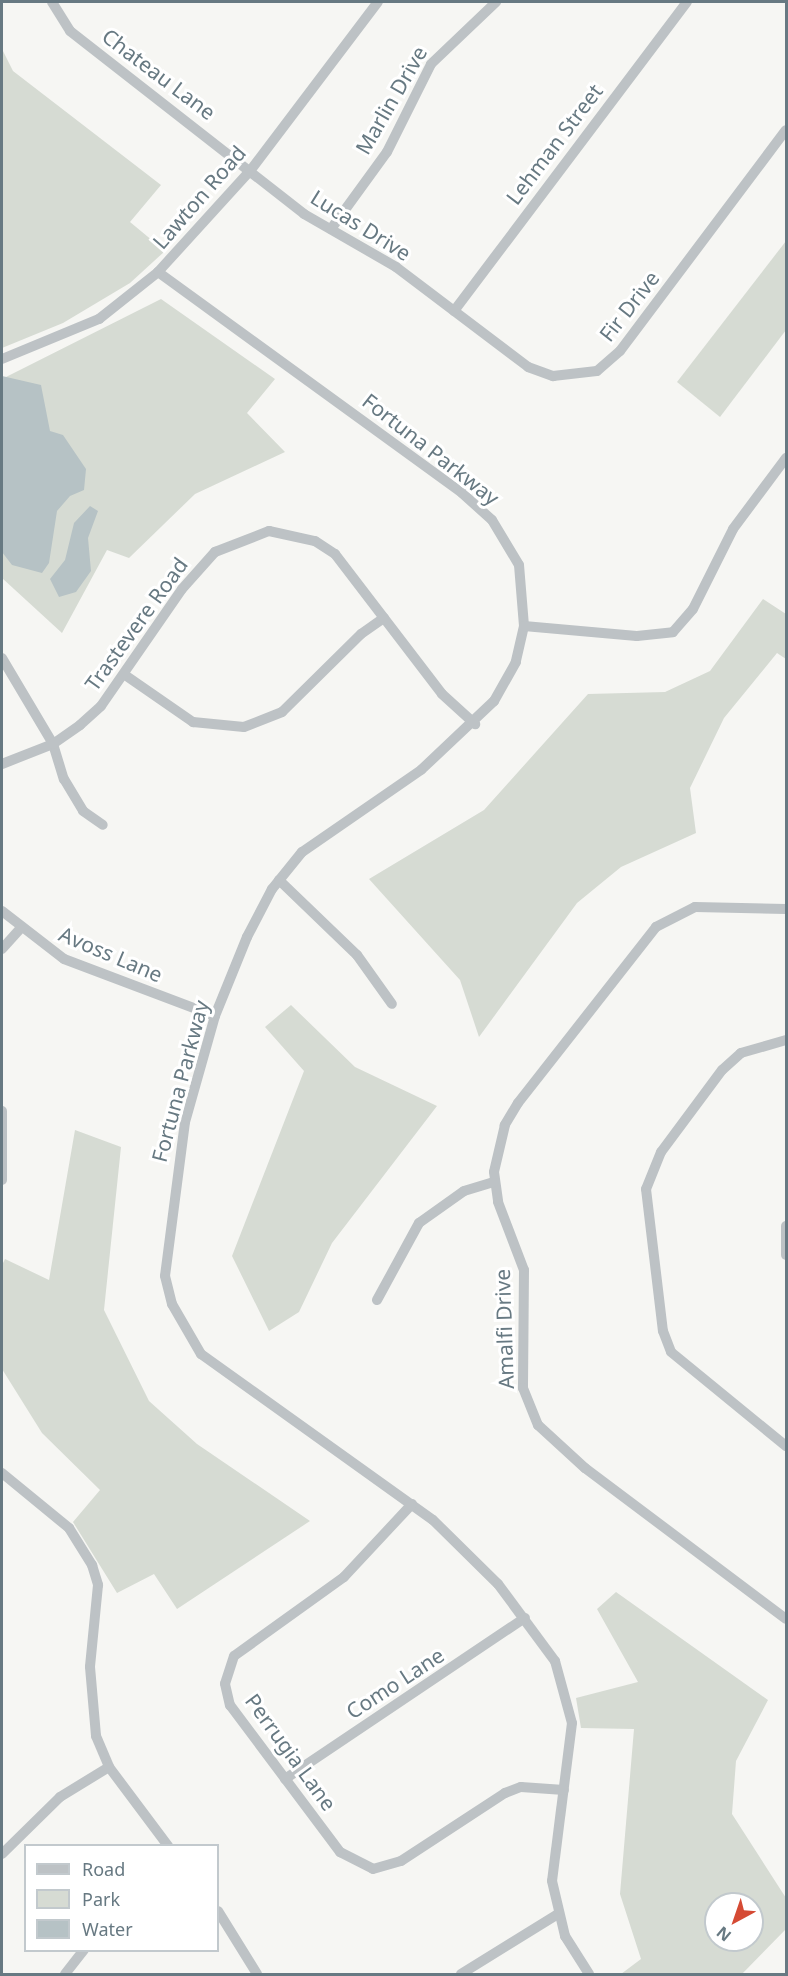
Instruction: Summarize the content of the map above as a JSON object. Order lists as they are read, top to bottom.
{
  "streets": {
    "street": [
      "Chateau Lane",
      "Marlin Drive",
      "Lehman Street",
      "Lawton Road",
      "Lucas Drive",
      "Fir Drive",
      "Fortuna Parkway",
      "Trastevere Road",
      "Avoss Lane",
      "Amalfi Drive",
      "Como Lane",
      "Perrugia Lane"
    ]
  },
  "crossings": [
    ["Chateau Lane", "Lawton Road"],
    ["Chateau Lane", "Lucas Drive"],
    ["Marlin Drive", "Lucas Drive"],
    ["Lehman Street", "Lucas Drive"],
    ["Lehman Street", "Fir Drive"],
    ["Lawton Road", "Lucas Drive"],
    ["Lawton Road", "Fortuna Parkway"],
    ["Lucas Drive", "Fir Drive"],
    ["Fortuna Parkway", "Trastevere Road"],
    ["Fortuna Parkway", "Avoss Lane"],
    ["Fortuna Parkway", "Como Lane"],
    ["Fortuna Parkway", "Perrugia Lane"],
    ["Como Lane", "Perrugia Lane"]
  ],
  "legend": ["Road", "Park", "Water"],
  "north": "bottom left"
}
